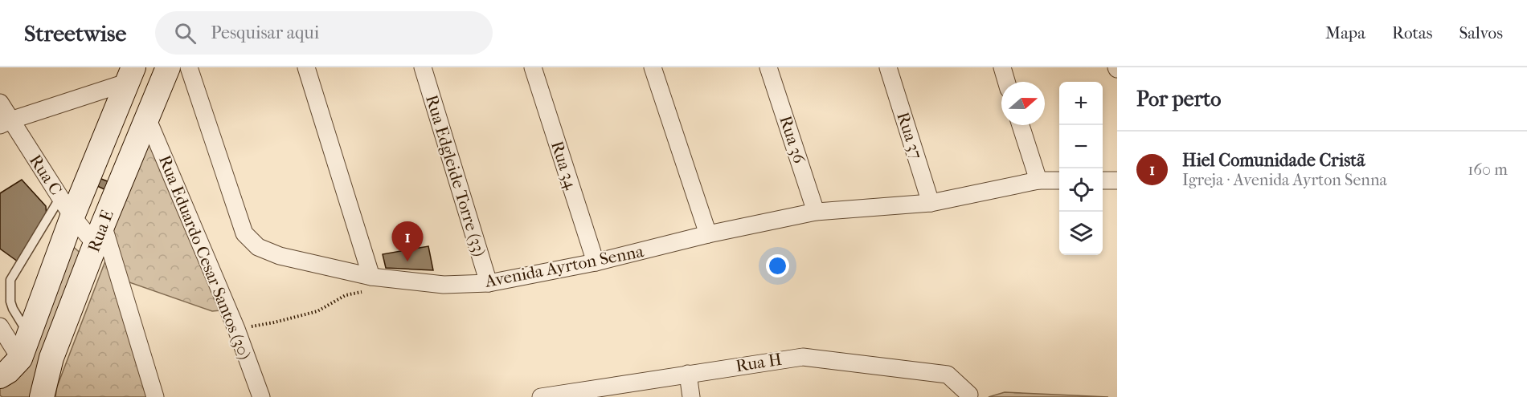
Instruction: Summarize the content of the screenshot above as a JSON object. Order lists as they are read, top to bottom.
{
  "streets": {
    "street": [
      "Rua 37",
      "Rua 36",
      "Rua 34",
      "Rua C",
      "Rua Edgleide Torre (33)",
      "Rua E",
      "Rua Eduardo Cesar Santos (30)",
      "Avenida Ayrton Senna",
      "Rua H"
    ]
  },
  "crossings": [
    ["Rua 37", "Avenida Ayrton Senna"],
    ["Rua 36", "Avenida Ayrton Senna"],
    ["Rua 34", "Avenida Ayrton Senna"],
    ["Rua C", "Rua E"],
    ["Rua Edgleide Torre (33)", "Avenida Ayrton Senna"],
    ["Rua E", "Rua Eduardo Cesar Santos (30)"]
  ],
  "north": "right",
  "page": {
    "header": "Streetwise",
    "search": "Pesquisar aqui",
    "nav": ["Mapa", "Rotas", "Salvos"],
    "heading": "Por perto",
    "map_buttons": ["+", "−"],
    "list": [
      {
        "mark": "1",
        "name": "Hiel Comunidade Cristã",
        "note": "Igreja · Avenida Ayrton Senna",
        "value": "160 m"
      }
    ],
    "pins": "1"
  }
}
